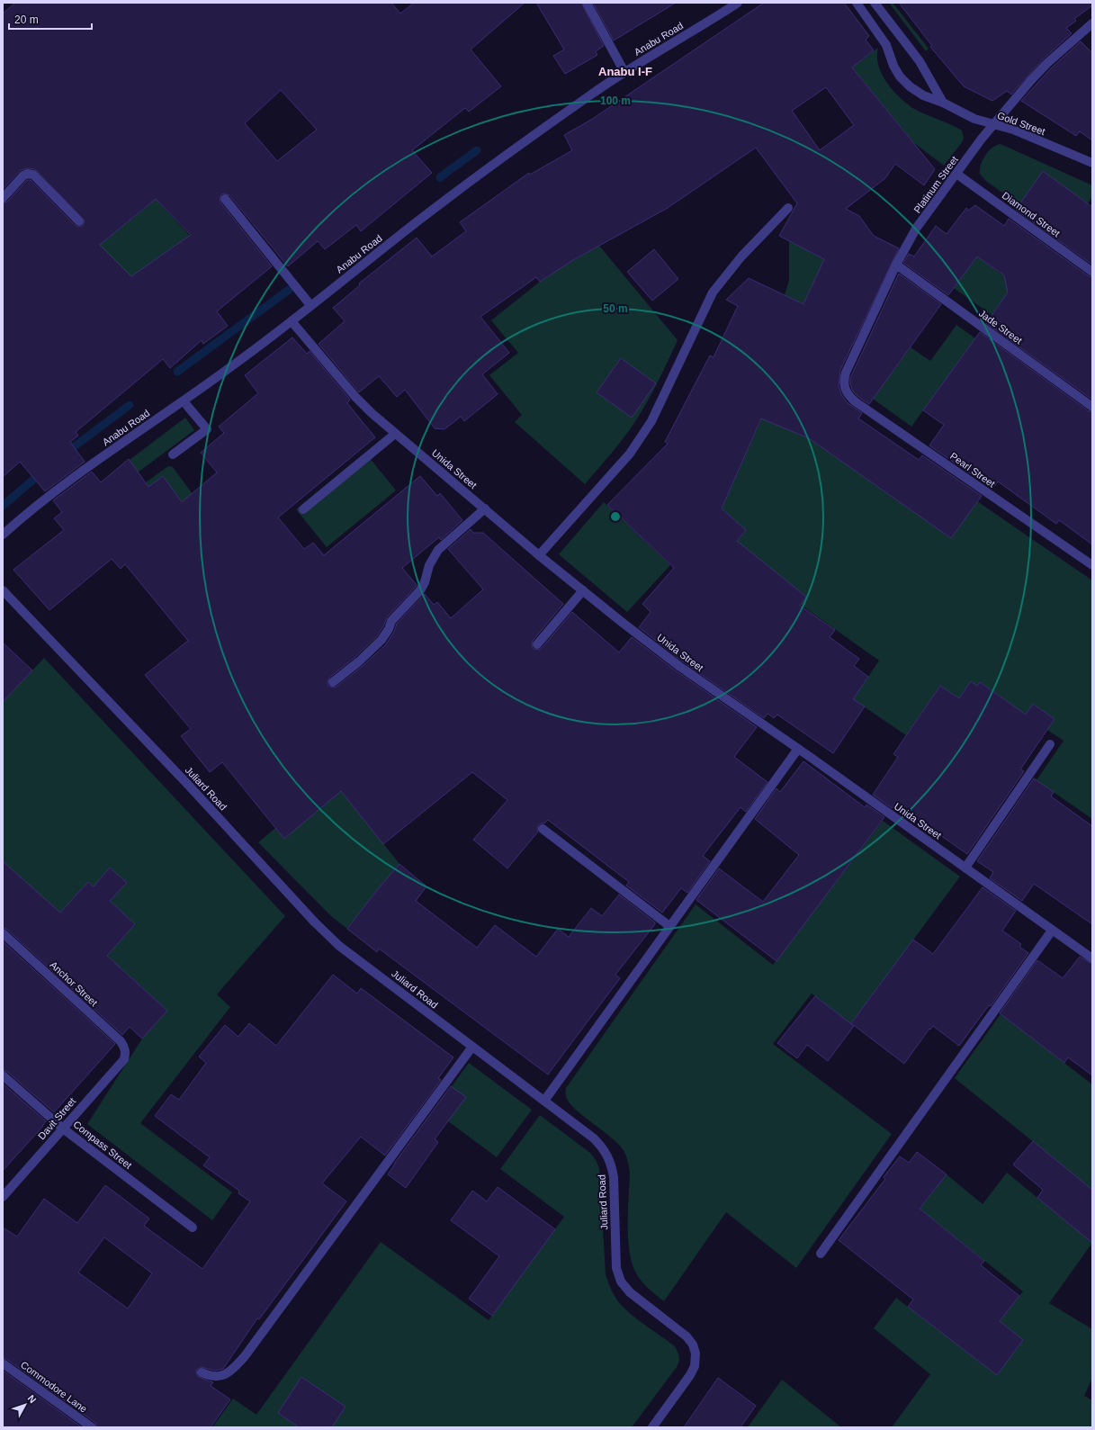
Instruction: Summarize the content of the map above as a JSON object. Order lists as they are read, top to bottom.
{
  "streets": {
    "street": [
      "Anabu Road",
      "Gold Street",
      "Platinum Street",
      "Diamond Street",
      "Jade Street",
      "Unida Street",
      "Pearl Street",
      "Juliard Road",
      "Anchor Street",
      "Davit Street",
      "Compass Street",
      "Commodore Lane"
    ]
  },
  "crossings": [
    ["Anabu Road", "Unida Street"],
    ["Gold Street", "Platinum Street"],
    ["Platinum Street", "Diamond Street"],
    ["Platinum Street", "Jade Street"],
    ["Platinum Street", "Pearl Street"],
    ["Anchor Street", "Davit Street"],
    ["Davit Street", "Compass Street"]
  ],
  "districts": ["Anabu I-F"],
  "scale_bar": "20 m",
  "north": "top right",
  "rings": ["100 m", "50 m"]
}
